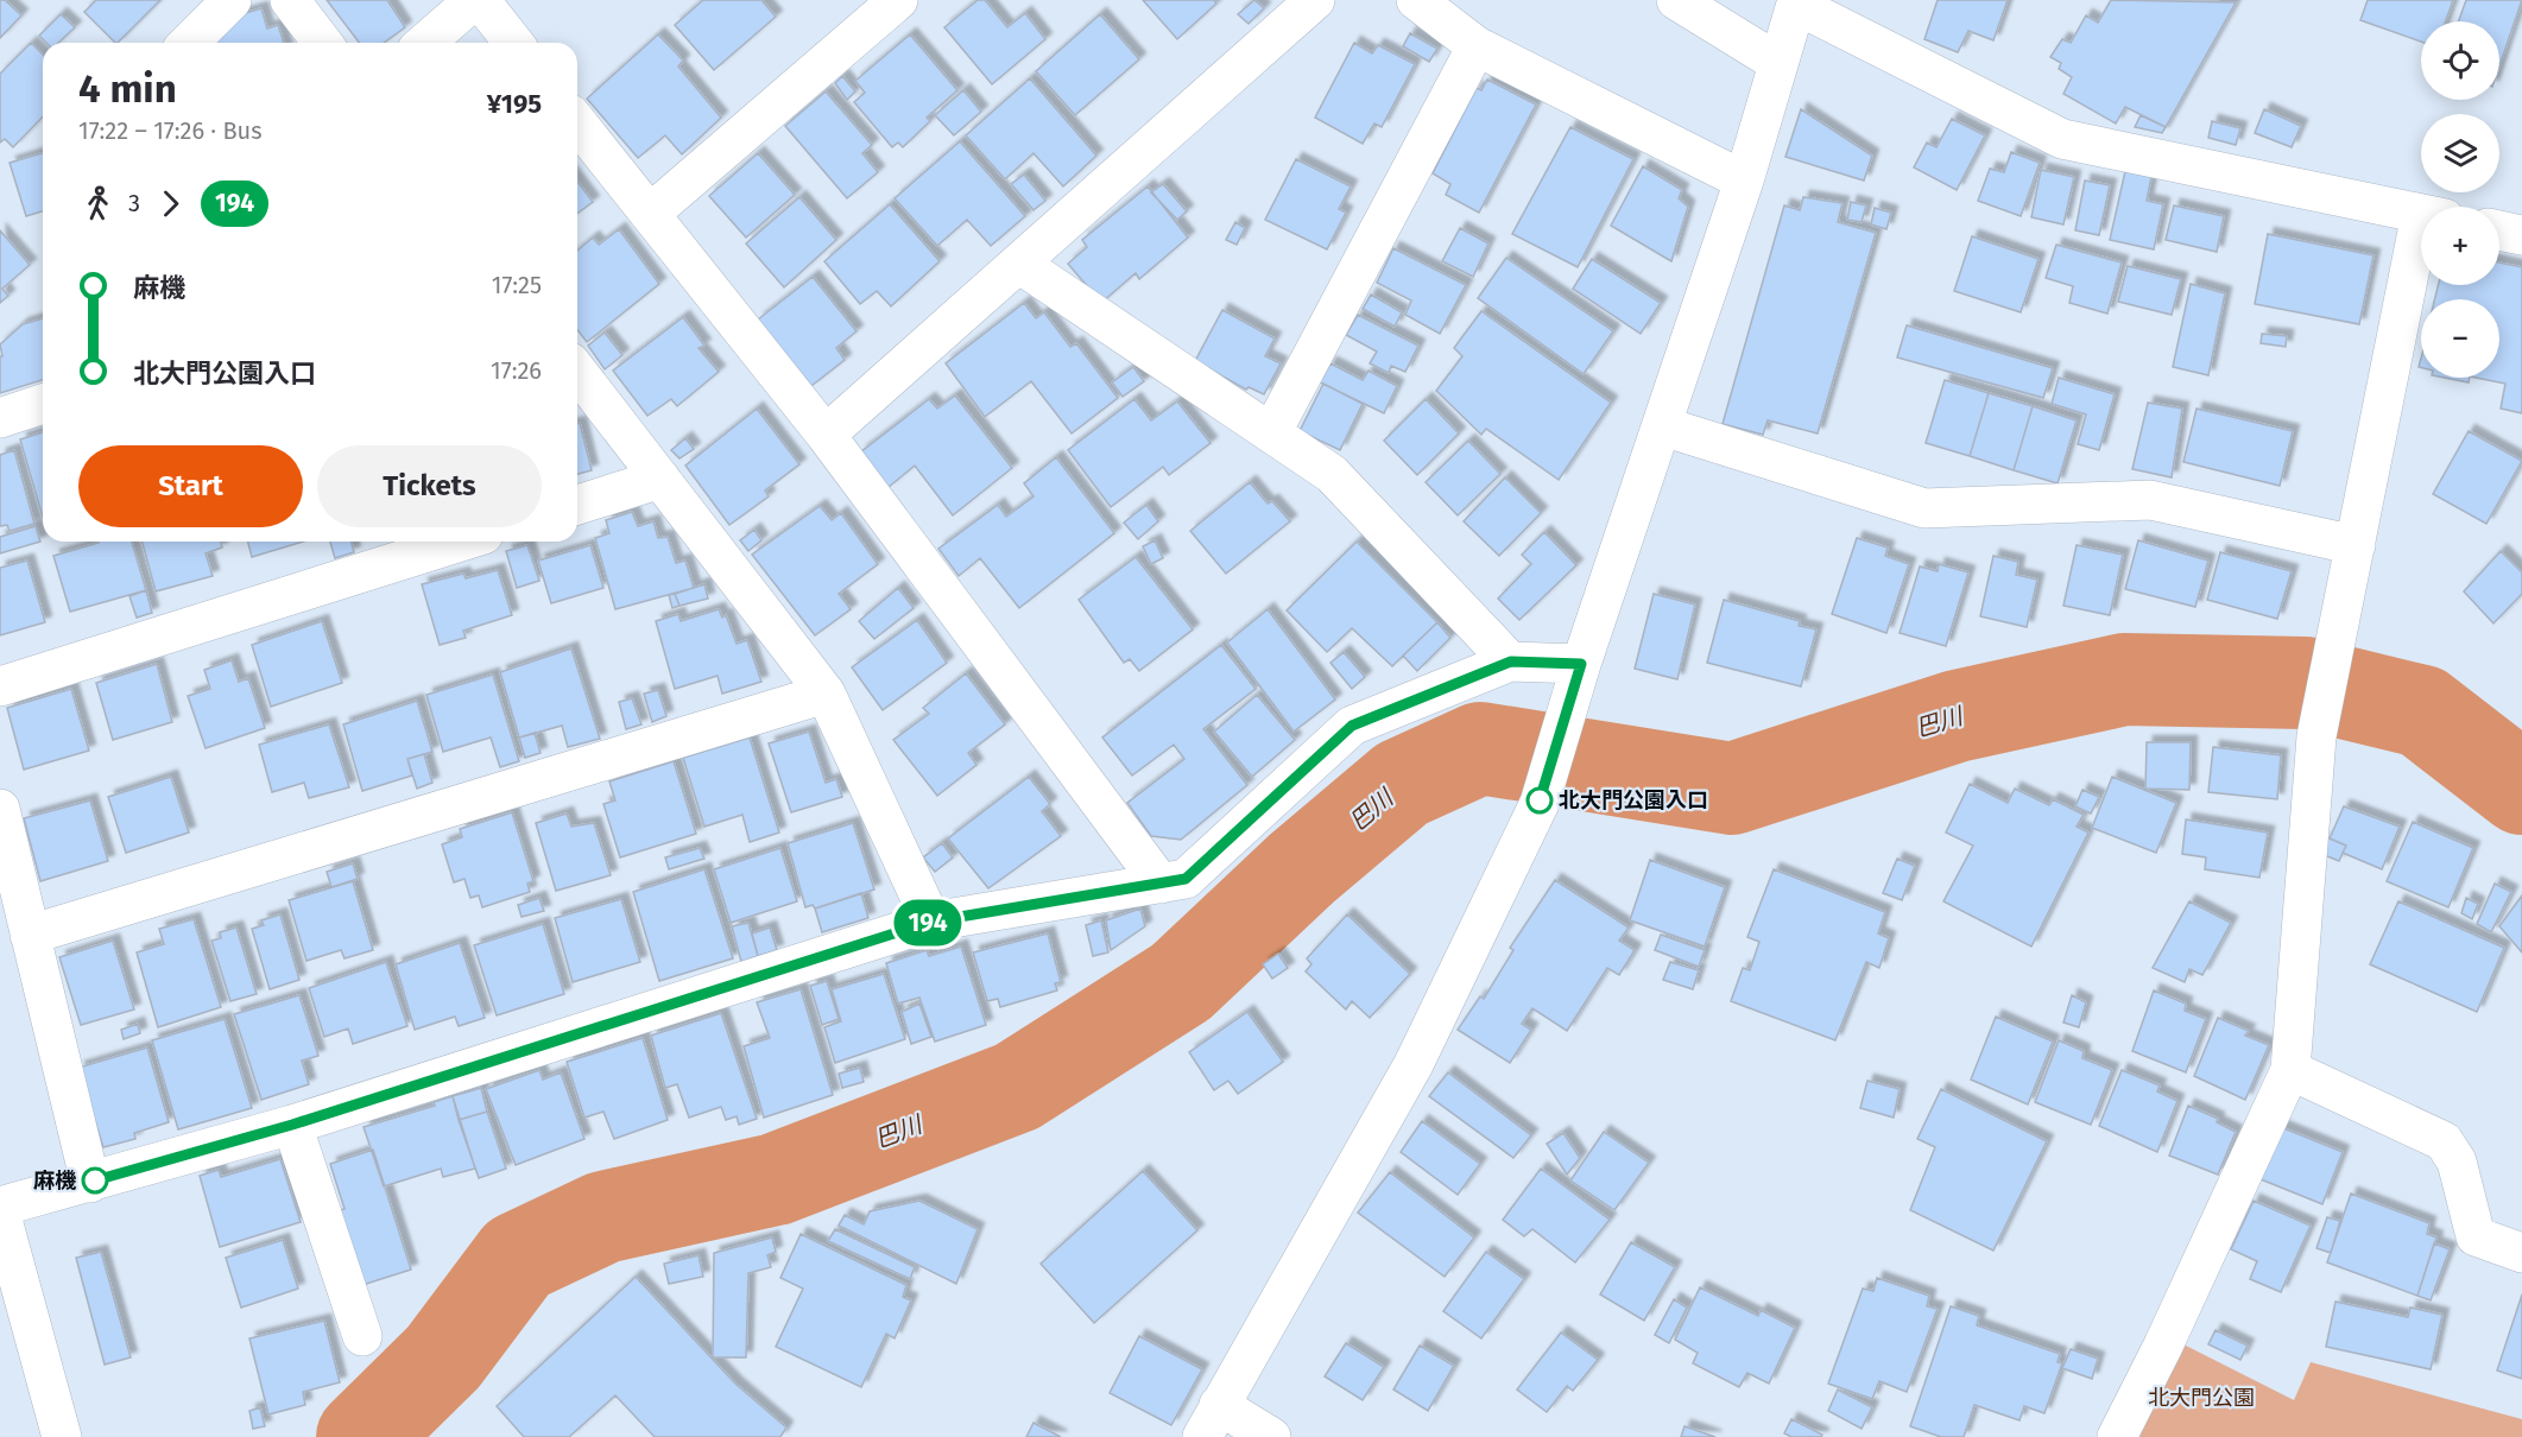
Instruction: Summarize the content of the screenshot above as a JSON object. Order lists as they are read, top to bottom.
{
  "water": ["巴川"],
  "parks": ["北大門公園"],
  "places": ["北大門公園入口", "麻機"],
  "lines": ["bus line 194"],
  "page": {
    "on_map": "194",
    "map_buttons": ["+", "−"],
    "heading": ["4 min", "17:22 – 17:26 · Bus", "¥195"],
    "legs": ["3", "194"],
    "list": [
      {
        "name": "麻機",
        "value": "17:25"
      },
      {
        "name": "北大門公園入口",
        "value": "17:26"
      }
    ],
    "buttons": ["Start", "Tickets"]
  }
}
